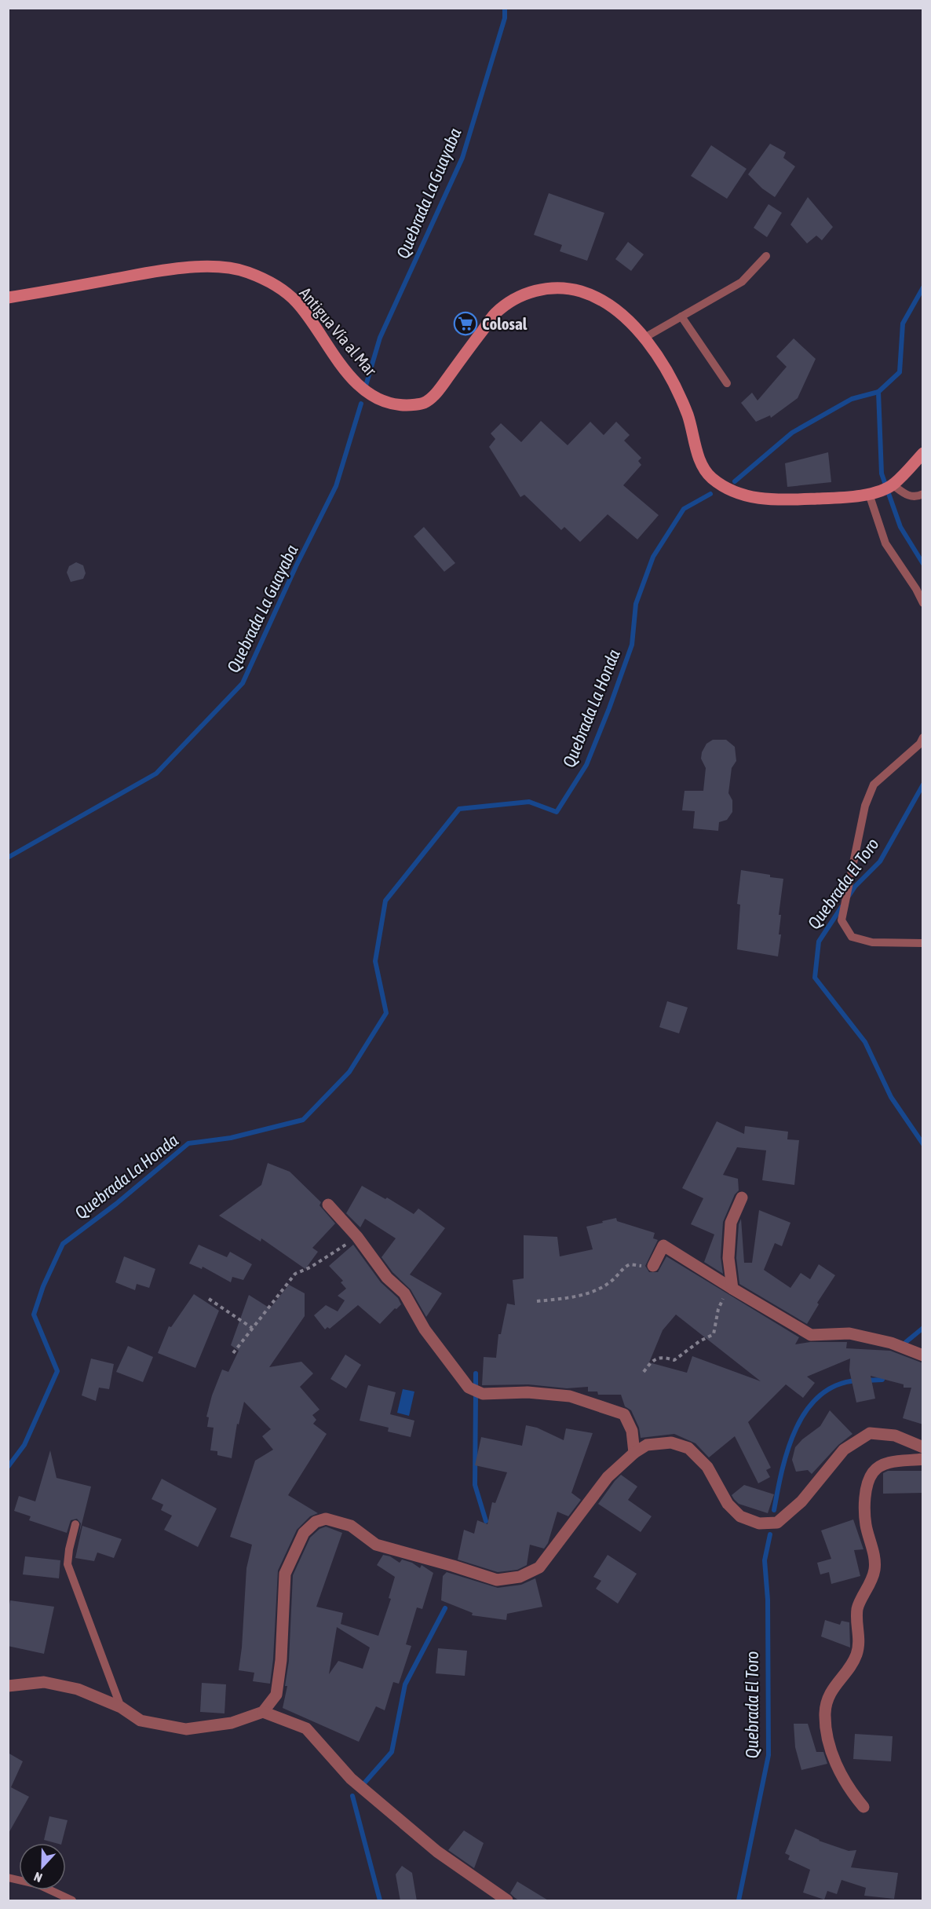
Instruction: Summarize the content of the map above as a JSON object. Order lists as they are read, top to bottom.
{
  "streets": {
    "main road": ["Antigua Vía al Mar"]
  },
  "water": ["Quebrada La Guayaba", "Quebrada La Honda", "Quebrada El Toro"],
  "places": {
    "supermarket": ["Colosal"]
  },
  "north": "bottom"
}
